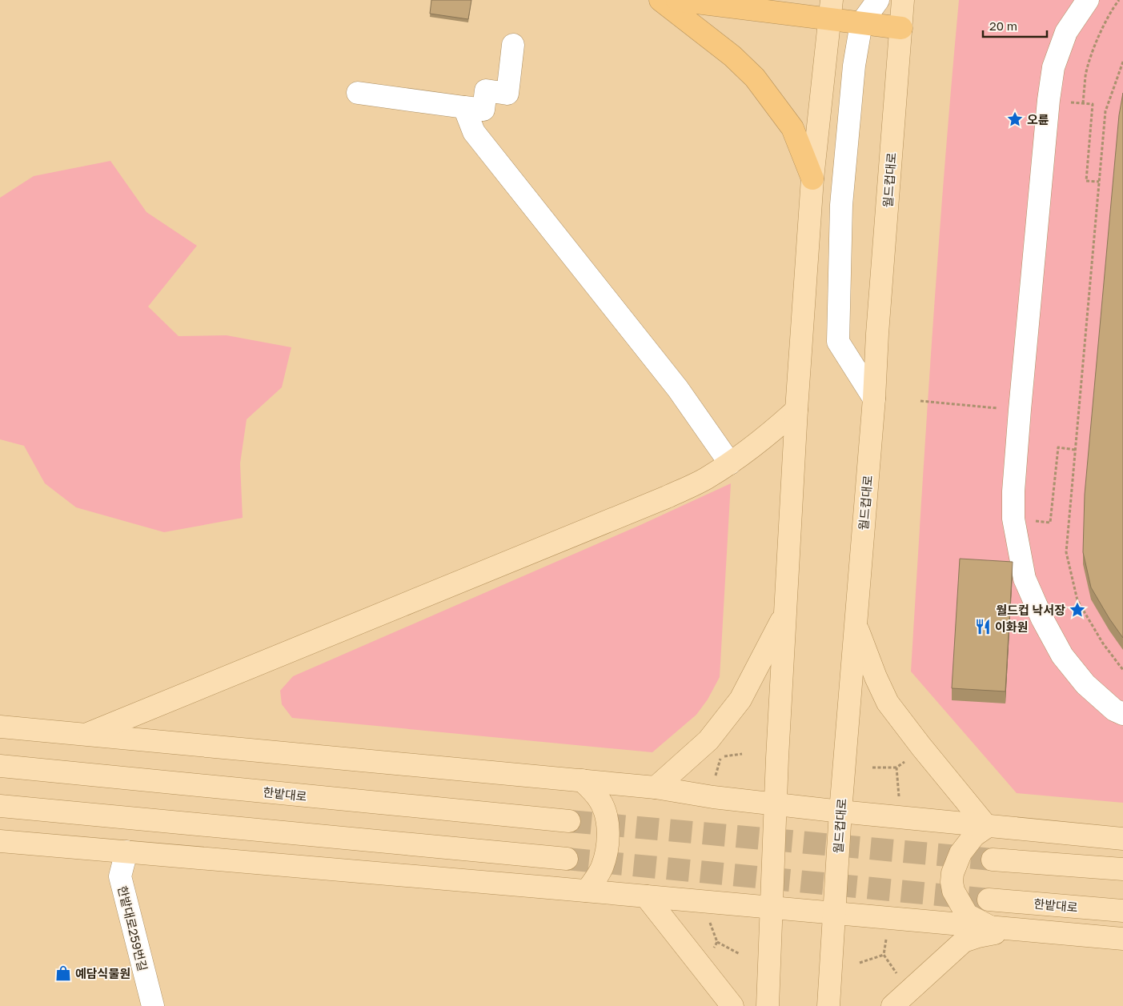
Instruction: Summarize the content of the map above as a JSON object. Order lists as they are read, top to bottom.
{
  "streets": {
    "main road": ["월드컵대로", "한밭대로"],
    "street": ["한밭대로259번길"]
  },
  "places": {
    "place": ["오륜", "월드컵 낙서장"],
    "restaurant": ["이화원"],
    "shop": ["예담식물원"]
  },
  "scale_bar": "20 m"
}
